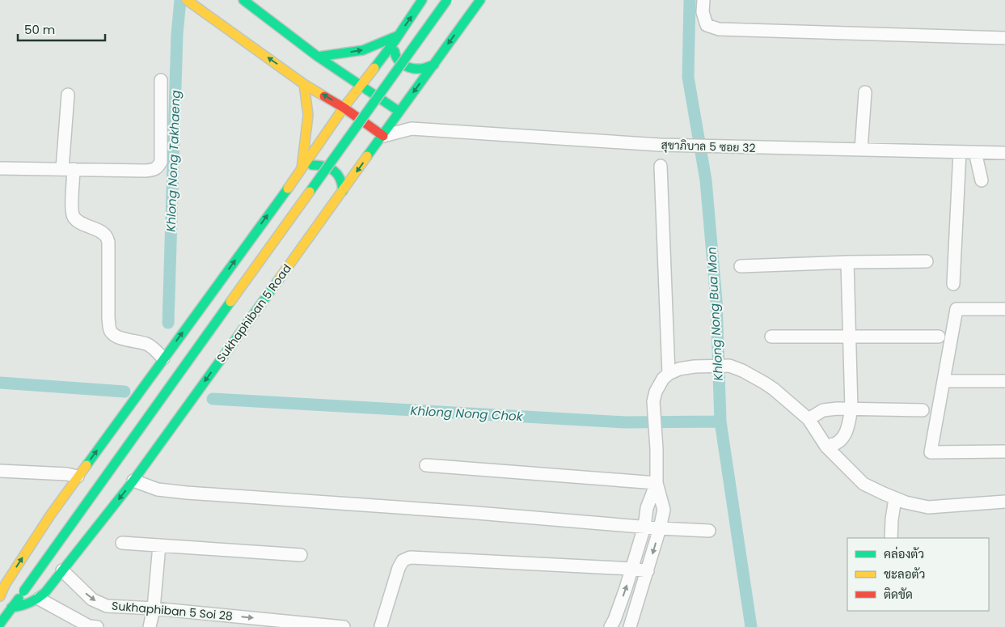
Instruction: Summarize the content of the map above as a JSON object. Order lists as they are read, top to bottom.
{
  "streets": {
    "main road": ["Sukhaphiban 5 Road"],
    "street": ["สุขาภิบาล 5 ซอย 32", "Sukhaphiban 5 Soi 28"]
  },
  "crossings": [
    ["สุขาภิบาล 5 ซอย 32", "Sukhaphiban 5 Road"],
    ["Sukhaphiban 5 Road", "Sukhaphiban 5 Soi 28"]
  ],
  "water": ["Khlong Nong Takhaeng", "Khlong Nong Bua Mon", "Khlong Nong Chok"],
  "legend": ["คล่องตัว", "ชะลอตัว", "ติดขัด"],
  "scale_bar": "50 m"
}
